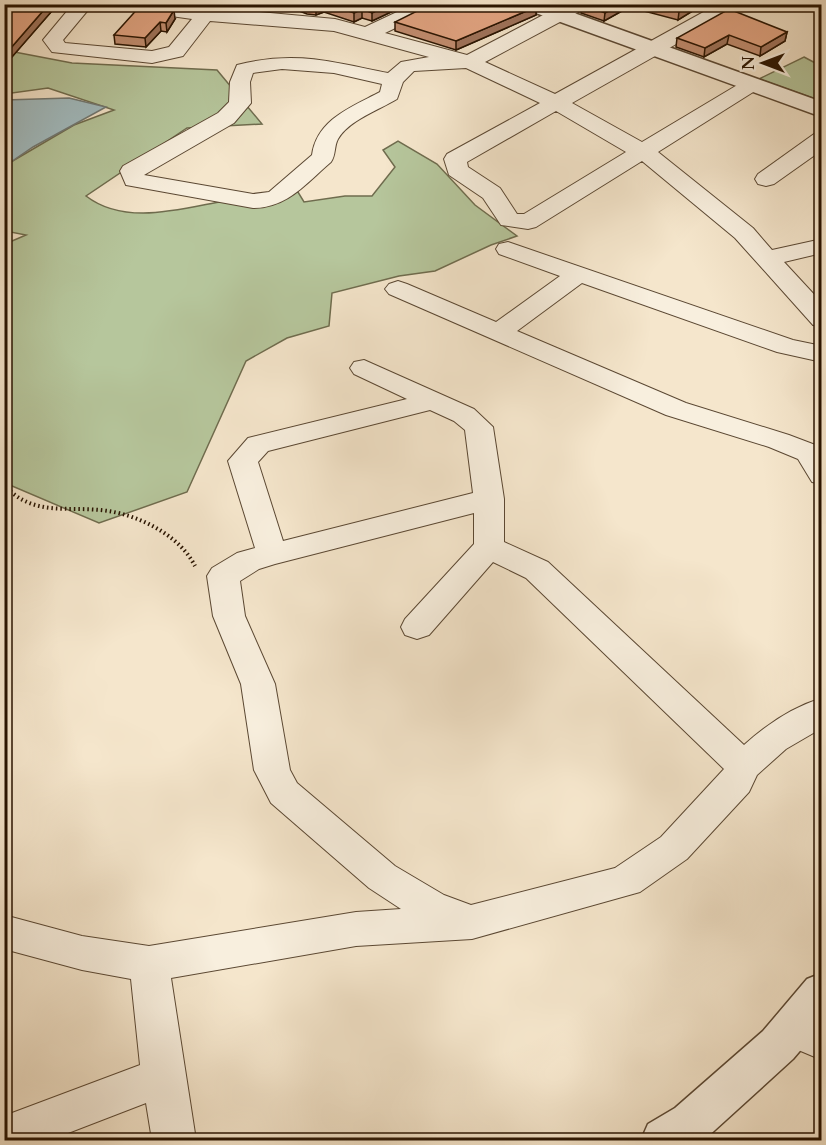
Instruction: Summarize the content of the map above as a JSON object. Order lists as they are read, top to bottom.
{
  "north": "left"
}
